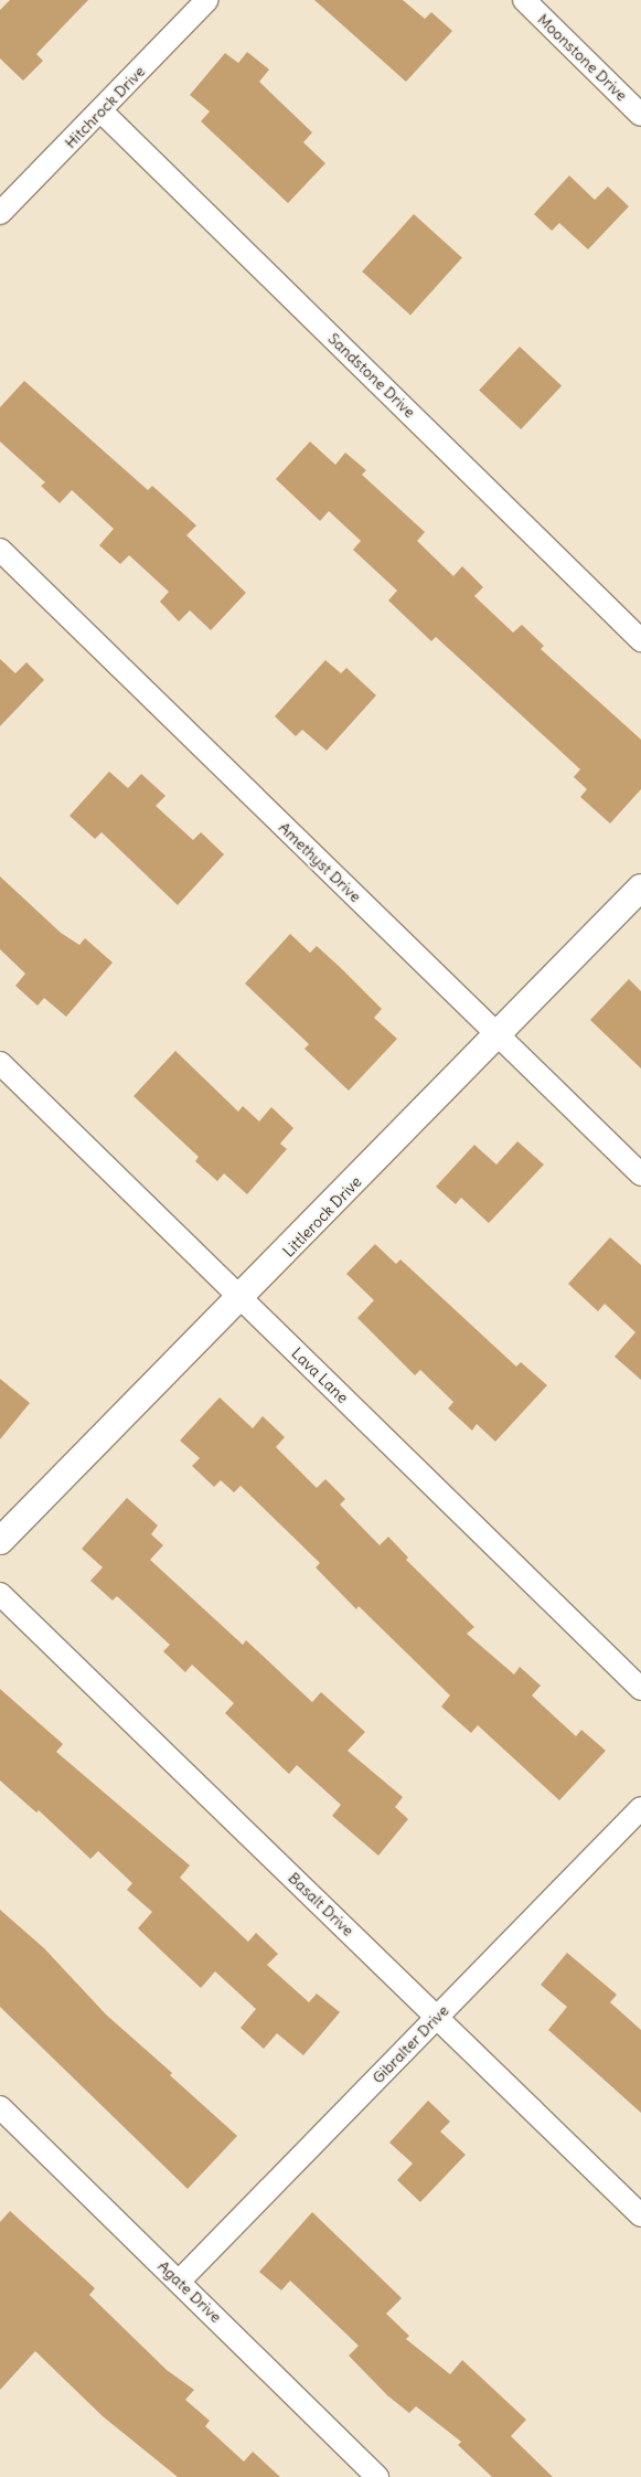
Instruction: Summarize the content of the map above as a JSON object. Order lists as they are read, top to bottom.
{
  "streets": {
    "street": [
      "Moonstone Drive",
      "Hitchrock Drive",
      "Sandstone Drive",
      "Amethyst Drive",
      "Littlerock Drive",
      "Lava Lane",
      "Basalt Drive",
      "Gibralter Drive",
      "Agate Drive"
    ]
  },
  "crossings": [
    ["Hitchrock Drive", "Sandstone Drive"],
    ["Amethyst Drive", "Littlerock Drive"],
    ["Littlerock Drive", "Lava Lane"],
    ["Basalt Drive", "Gibralter Drive"],
    ["Gibralter Drive", "Agate Drive"]
  ]
}
